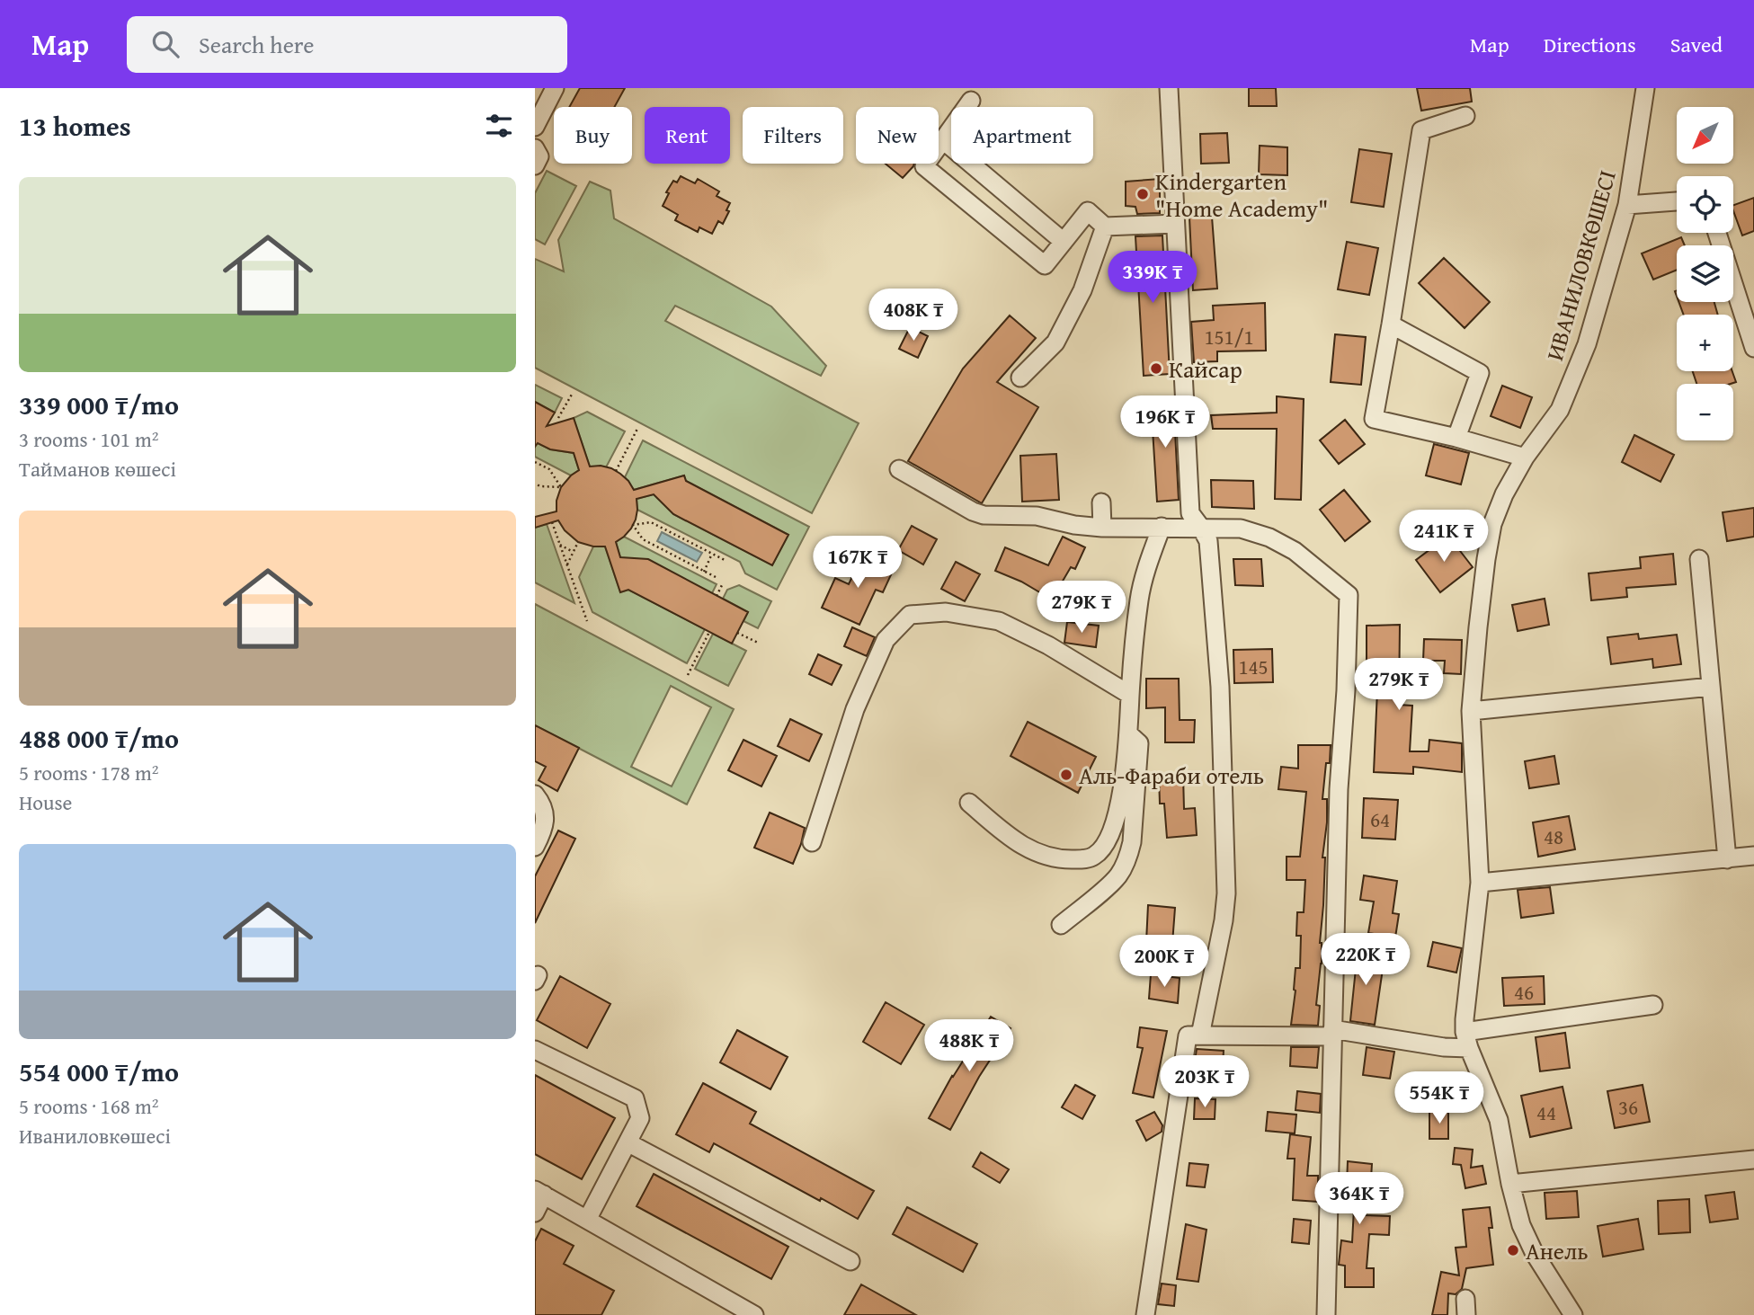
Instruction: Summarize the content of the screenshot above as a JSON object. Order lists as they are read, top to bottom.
{
  "streets": {
    "street": ["ИВАНИЛОВКӨШЕСІ"]
  },
  "places": [
    "Kindergarten \"Home Academy\"",
    "Кайсар",
    "Аль-Фараби отель",
    "Анель"
  ],
  "house_numbers": [
    "151/1",
    "145",
    "64",
    "48",
    "46",
    "36",
    "44"
  ],
  "north": "bottom left",
  "page": {
    "header": "Map",
    "search": "Search here",
    "nav": ["Map", "Directions", "Saved"],
    "heading": "13 homes",
    "map_buttons": ["+", "−"],
    "chip": [
      "Buy",
      "Rent",
      "Filters",
      "New",
      "Apartment"
    ],
    "list": [
      {
        "name": "339 000 ₸/mo",
        "note": "3 rooms · 101 m² · Тайманов көшесі"
      },
      {
        "name": "488 000 ₸/mo",
        "note": "5 rooms · 178 m² · House"
      },
      {
        "name": "554 000 ₸/mo",
        "note": "5 rooms · 168 m² · Иваниловкөшесі"
      }
    ],
    "price": [
      "339K ₸",
      "408K ₸",
      "196K ₸",
      "241K ₸",
      "167K ₸",
      "279K ₸",
      "279K ₸",
      "220K ₸",
      "200K ₸",
      "488K ₸",
      "203K ₸",
      "554K ₸",
      "364K ₸"
    ]
  }
}
